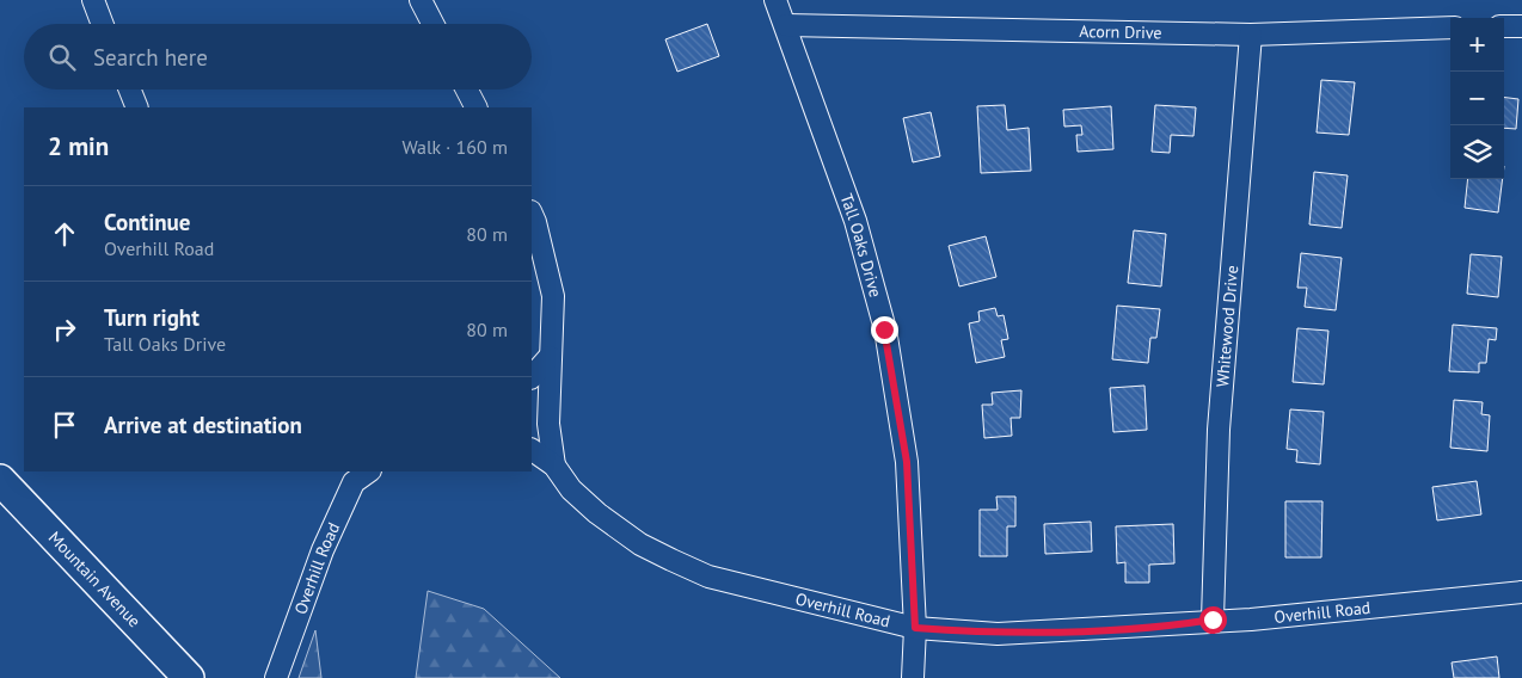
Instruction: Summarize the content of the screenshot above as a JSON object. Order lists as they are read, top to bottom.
{
  "streets": {
    "main road": ["Mountain Avenue"],
    "street": [
      "Acorn Drive",
      "Tall Oaks Drive",
      "Whitewood Drive",
      "Overhill Road"
    ]
  },
  "crossings": [
    ["Acorn Drive", "Tall Oaks Drive"],
    ["Acorn Drive", "Whitewood Drive"],
    ["Tall Oaks Drive", "Overhill Road"],
    ["Whitewood Drive", "Overhill Road"]
  ],
  "page": {
    "map_buttons": ["+", "−"],
    "search": "Search here",
    "heading": ["2 min", "Walk · 160 m"],
    "list": [
      ["Continue", "Overhill Road", "80 m"],
      ["Turn right", "Tall Oaks Drive", "80 m"],
      "Arrive at destination"
    ]
  }
}
